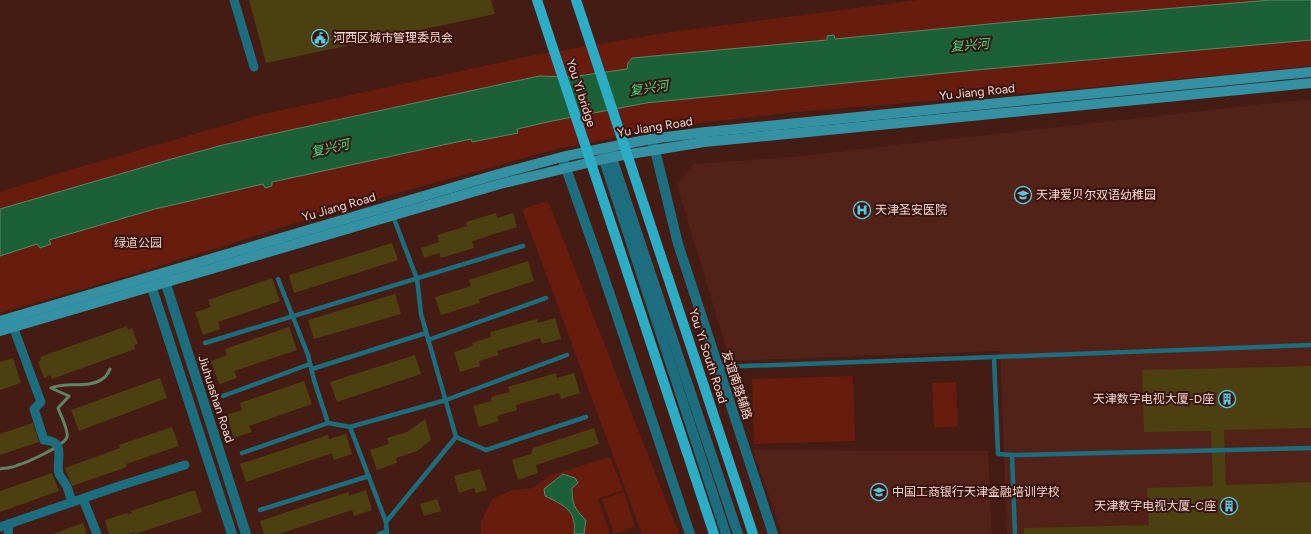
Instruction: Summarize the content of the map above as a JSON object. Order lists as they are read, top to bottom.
{
  "streets": {
    "main road": ["Yu Jiang Road", "You Yi bridge", "You Yi South Road"],
    "street": ["友谊南路辅路", "Jiuhuashan Road"]
  },
  "crossings": [
    ["Yu Jiang Road", "友谊南路辅路"],
    ["Yu Jiang Road", "Jiuhuashan Road"],
    ["You Yi bridge", "You Yi South Road"]
  ],
  "water": ["复兴河"],
  "parks": ["绿道公园"],
  "places": {
    "public building": ["河西区城市管理委员会"],
    "school or university": ["天津爱贝尔双语幼稚园", "中国工商银行天津金融培训学校"],
    "hospital": ["天津圣安医院"],
    "building": ["天津数字电视大厦-D座", "天津数字电视大厦-C座"]
  }
}
